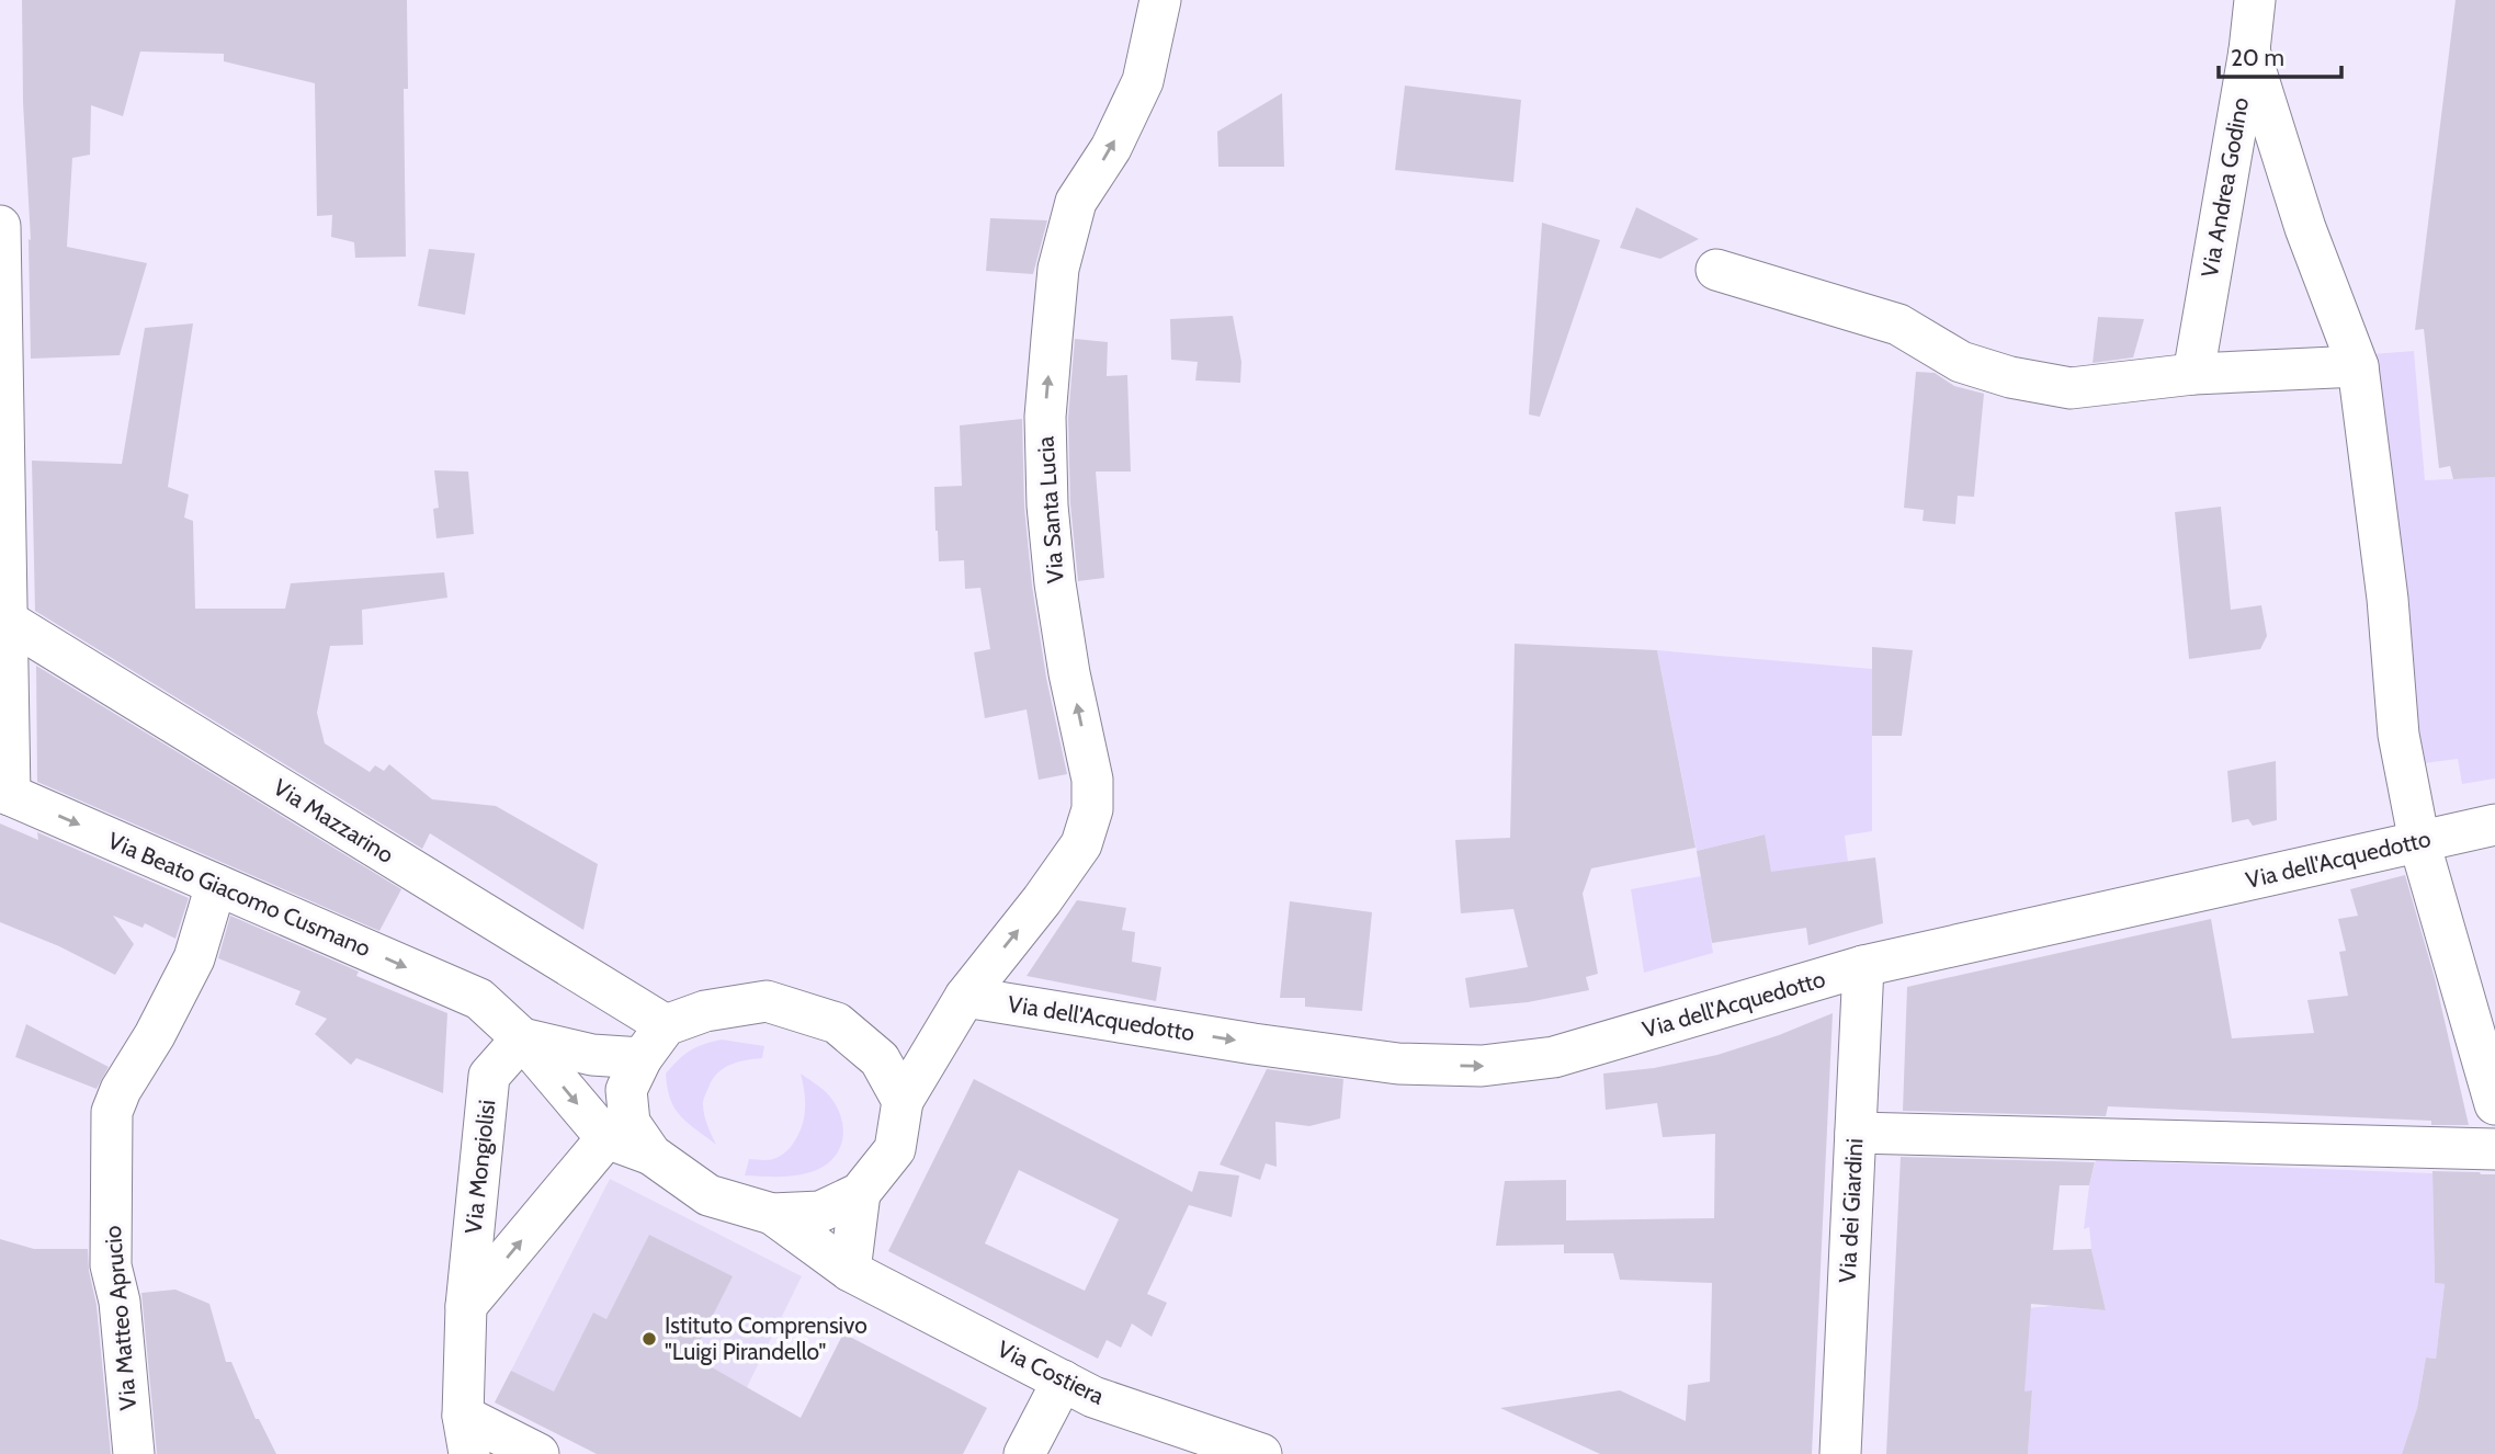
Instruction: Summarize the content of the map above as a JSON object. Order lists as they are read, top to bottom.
{
  "streets": {
    "street": [
      "Via Andrea Godino",
      "Via Santa Lucia",
      "Via Mazzarino",
      "Via dell'Acquedotto",
      "Via Beato Giacomo Cusmano",
      "Via Mongiolisi",
      "Via dei Giardini",
      "Via Matteo Aprucio",
      "Via Costiera"
    ]
  },
  "crossings": [
    ["Via Santa Lucia", "Via Mazzarino"],
    ["Via Santa Lucia", "Via dell'Acquedotto"],
    ["Via Santa Lucia", "Via Costiera"],
    ["Via Mazzarino", "Via Costiera"],
    ["Via dell'Acquedotto", "Via dei Giardini"],
    ["Via Beato Giacomo Cusmano", "Via Mongiolisi"],
    ["Via Beato Giacomo Cusmano", "Via Matteo Aprucio"]
  ],
  "one_way": ["Via Santa Lucia", "Via dell'Acquedotto", "Via Beato Giacomo Cusmano"],
  "places": ["Istituto Comprensivo \"Luigi Pirandello\""],
  "scale_bar": "20 m"
}
